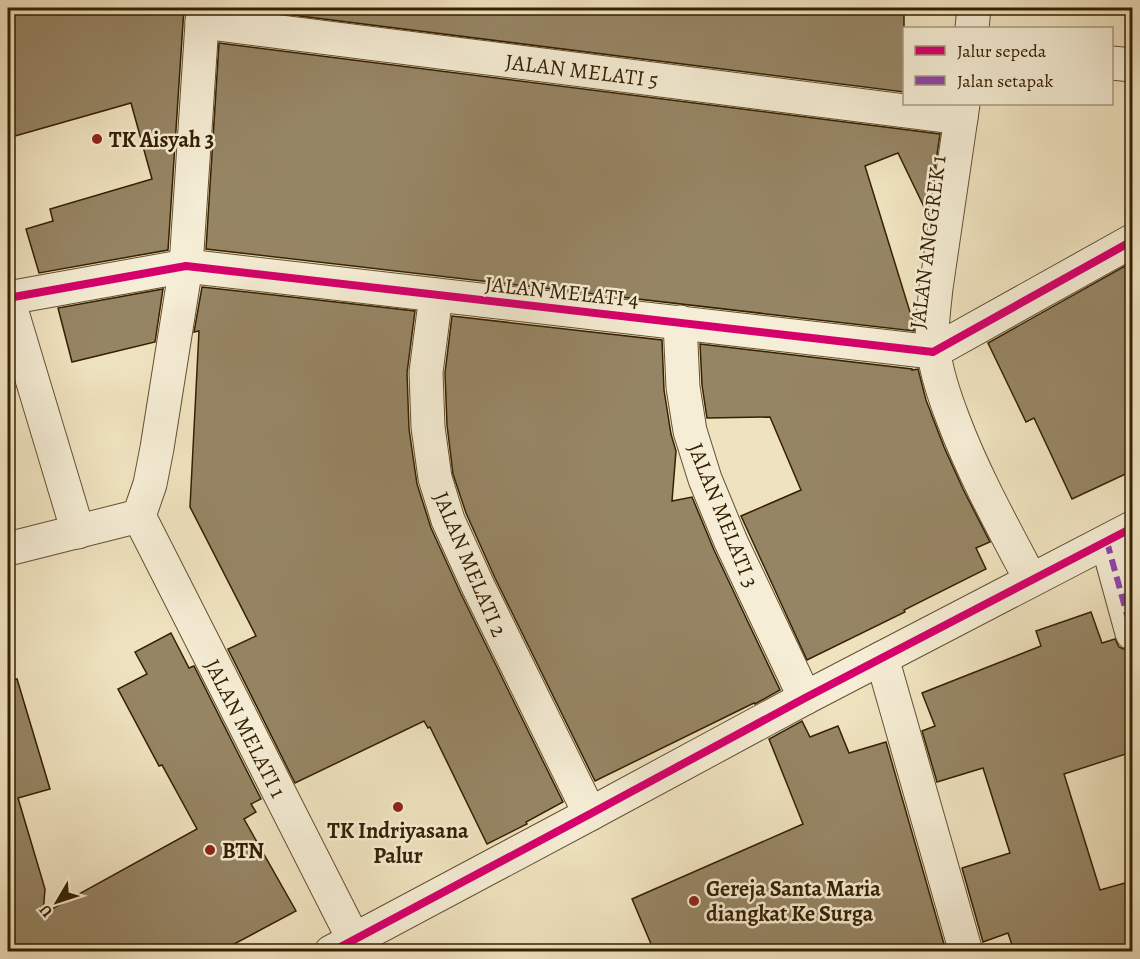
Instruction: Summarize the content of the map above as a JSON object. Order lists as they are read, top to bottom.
{
  "streets": {
    "street": [
      "JALAN MELATI 5",
      "JALAN ANGGREK 1",
      "JALAN MELATI 4",
      "JALAN MELATI 3",
      "JALAN MELATI 2",
      "JALAN MELATI 1"
    ]
  },
  "crossings": [
    ["JALAN MELATI 5", "JALAN ANGGREK 1"],
    ["JALAN ANGGREK 1", "JALAN MELATI 4"],
    ["JALAN MELATI 4", "JALAN MELATI 3"],
    ["JALAN MELATI 4", "JALAN MELATI 2"]
  ],
  "places": [
    "TK Aisyah 3",
    "TK Indriyasana Palur",
    "BTN",
    "Gereja Santa Maria diangkat Ke Surga"
  ],
  "legend": ["Jalur sepeda", "Jalan setapak"],
  "north": "bottom left"
}
